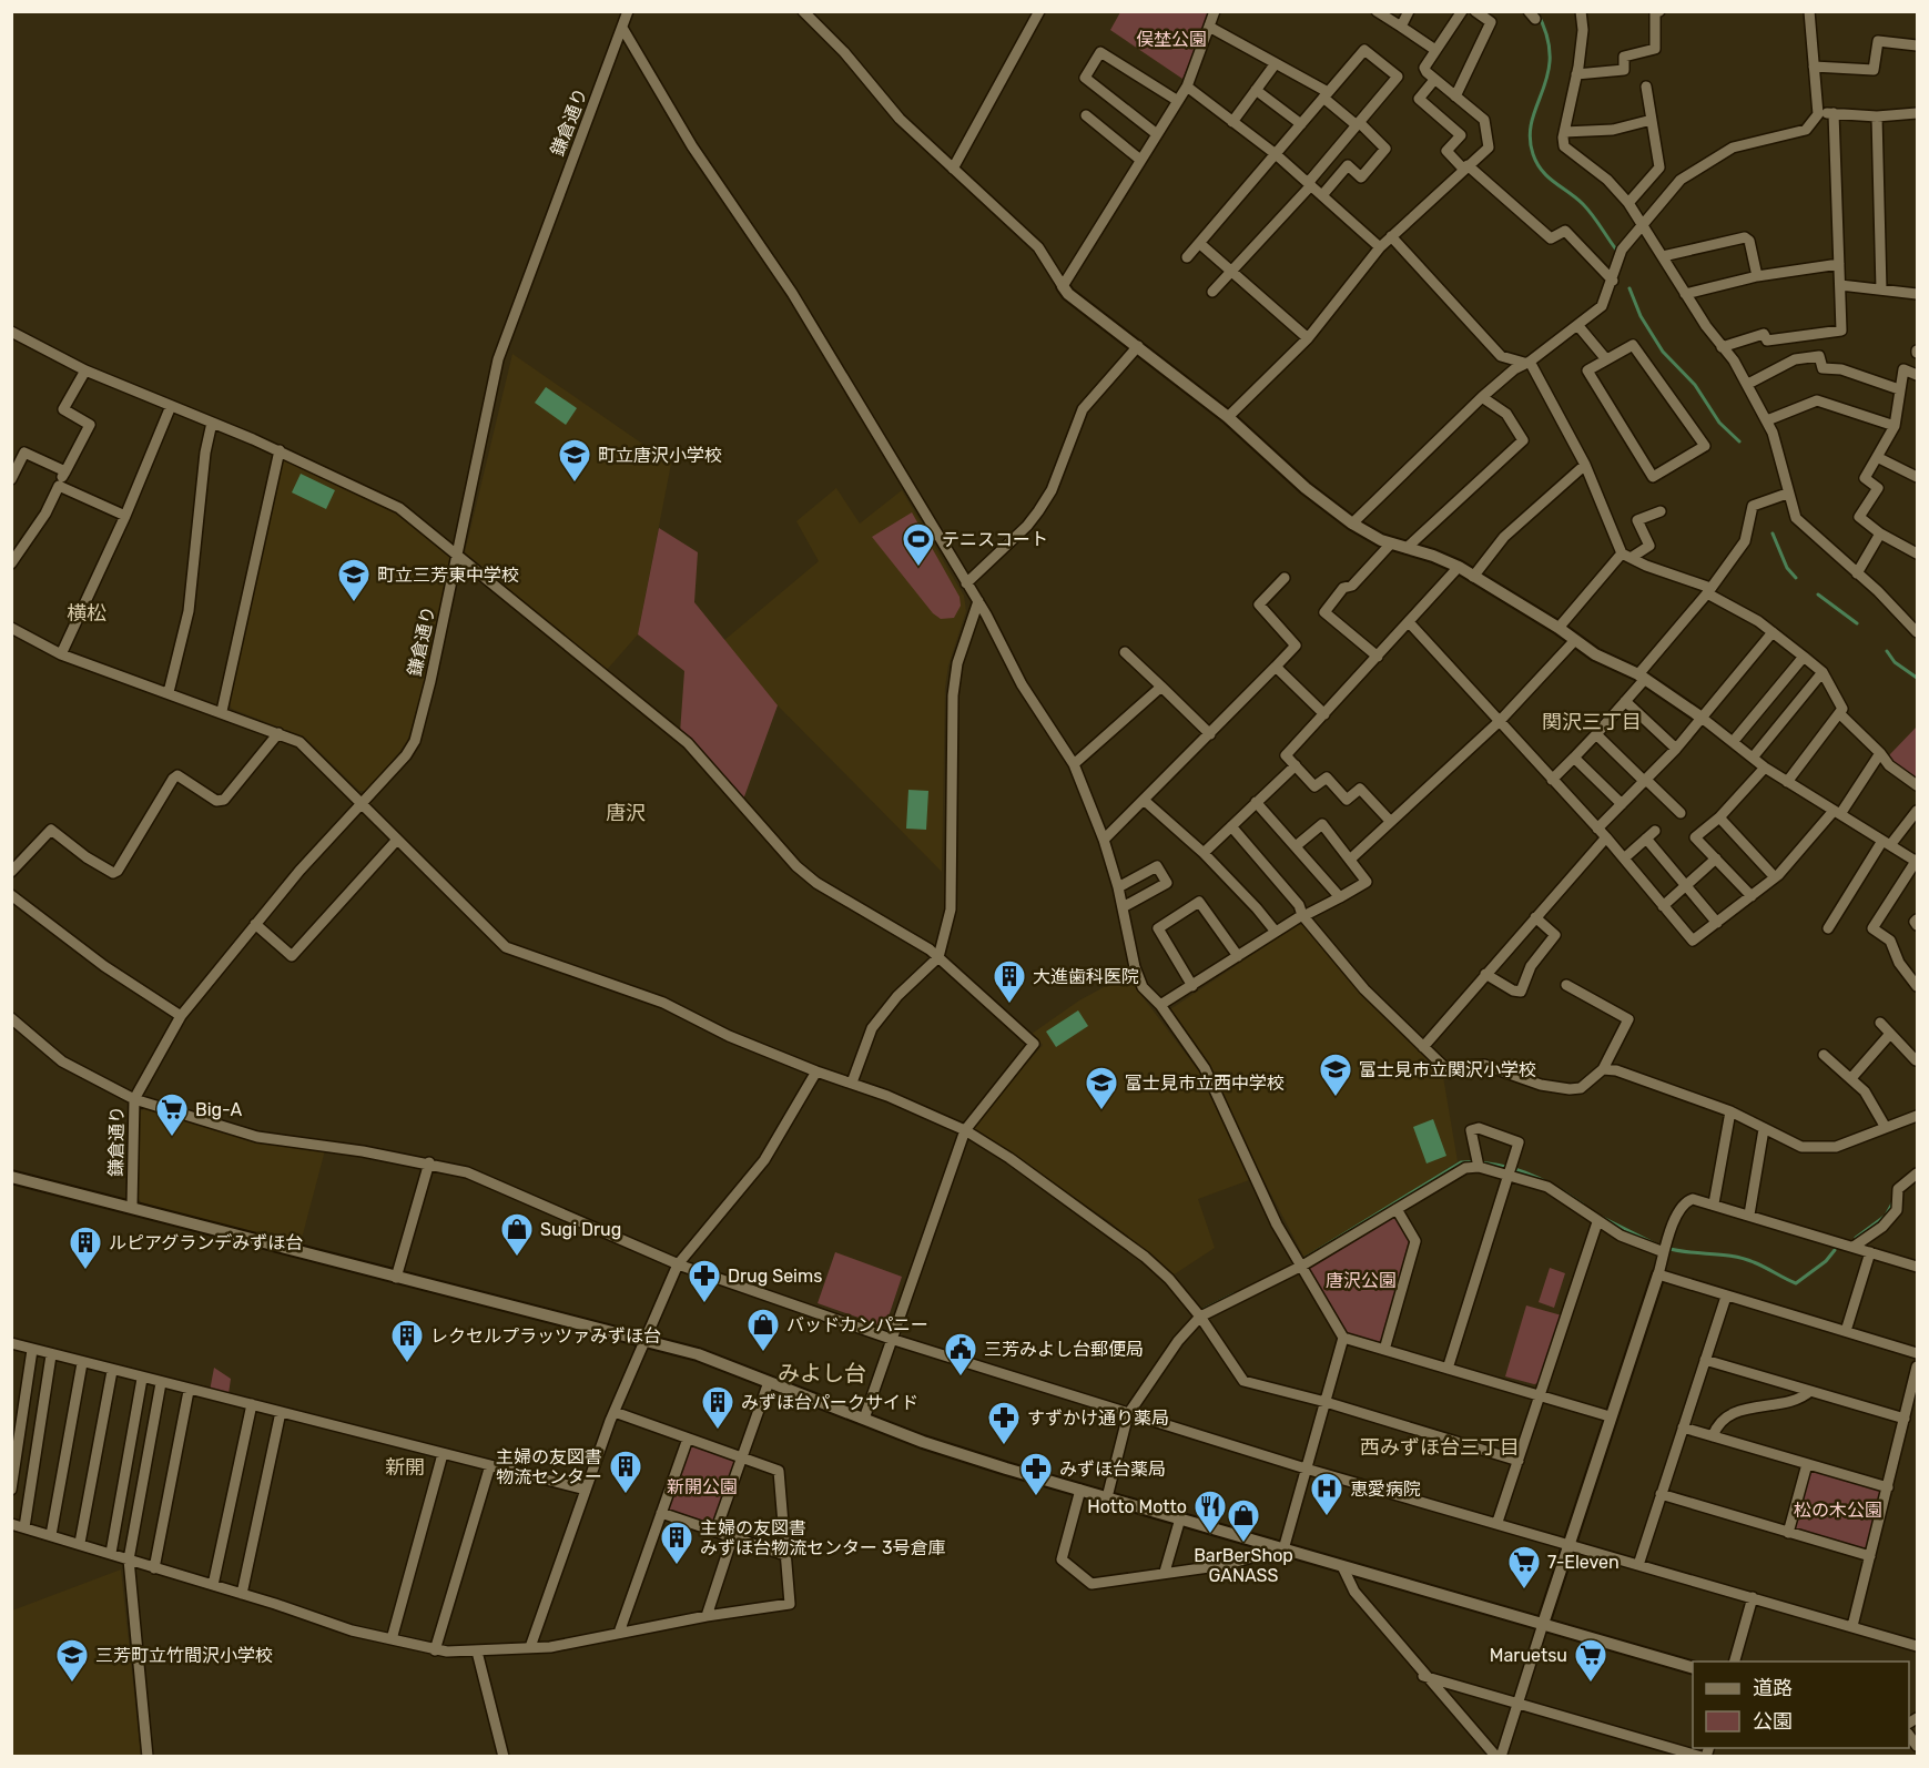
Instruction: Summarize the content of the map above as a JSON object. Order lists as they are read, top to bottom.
{
  "streets": {
    "street": ["鎌倉通り"]
  },
  "districts": [
    "横松",
    "関沢三丁目",
    "唐沢",
    "みよし台",
    "西みずほ台三丁目",
    "新開"
  ],
  "parks": [
    "俣埜公園",
    "唐沢公園",
    "新開公園",
    "松の木公園"
  ],
  "places": {
    "school or university": [
      "町立唐沢小学校",
      "町立三芳東中学校",
      "富士見市立関沢小学校",
      "富士見市立西中学校",
      "三芳町立竹間沢小学校"
    ],
    "sports": ["テニスコート"],
    "building": [
      "大進歯科医院",
      "ルピアグランデみずほ台",
      "レクセルプラッツァみずほ台",
      "みずほ台パークサイド",
      "主婦の友図書 物流センター",
      "主婦の友図書 みずほ台物流センター 3号倉庫"
    ],
    "supermarket": ["Big-A", "7-Eleven", "Maruetsu"],
    "shop": ["Sugi Drug", "バッドカンパニー", "BarBerShop GANASS"],
    "pharmacy": ["Drug Seims", "すずかけ通り薬局", "みずほ台薬局"],
    "public building": ["三芳みよし台郵便局"],
    "hospital": ["恵愛病院"],
    "restaurant": ["Hotto Motto"]
  },
  "legend": ["道路", "公園"]
}
